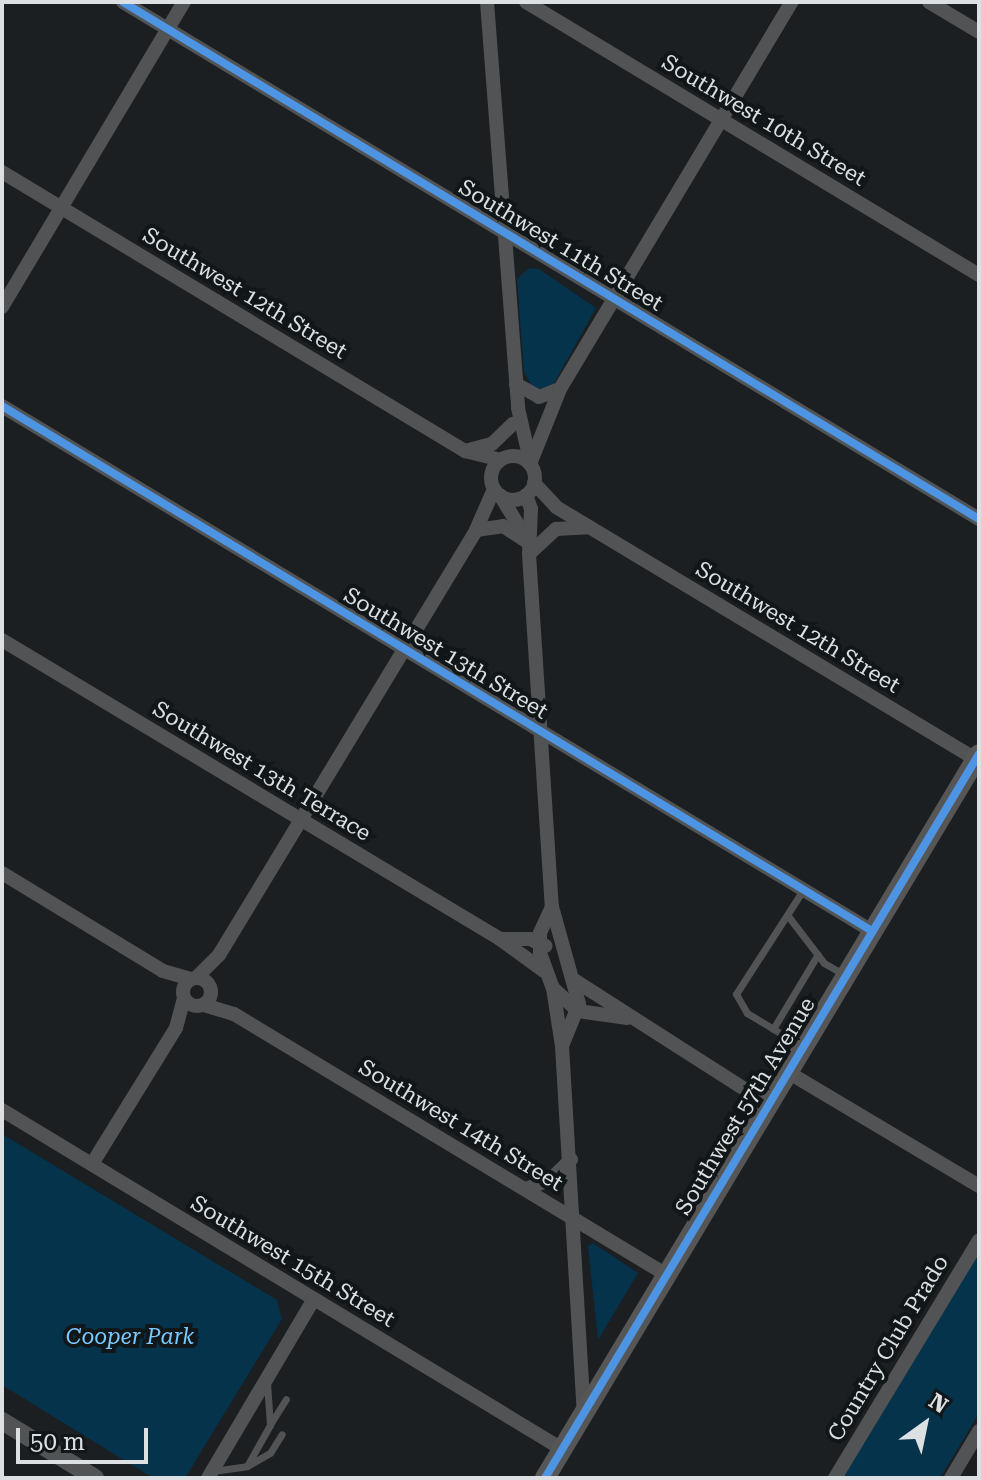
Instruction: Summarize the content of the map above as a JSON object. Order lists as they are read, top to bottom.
{
  "streets": {
    "main road": ["Southwest 57th Avenue"],
    "street": [
      "Southwest 10th Street",
      "Southwest 11th Street",
      "Southwest 12th Street",
      "Southwest 13th Street",
      "Southwest 13th Terrace",
      "Southwest 14th Street",
      "Southwest 15th Street",
      "Country Club Prado"
    ]
  },
  "crossings": [
    ["Southwest 12th Street", "Southwest 57th Avenue"],
    ["Southwest 13th Street", "Southwest 57th Avenue"],
    ["Southwest 57th Avenue", "Southwest 14th Street"],
    ["Southwest 57th Avenue", "Southwest 15th Street"]
  ],
  "parks": ["Cooper Park"],
  "scale_bar": "50 m",
  "north": "top right"
}
